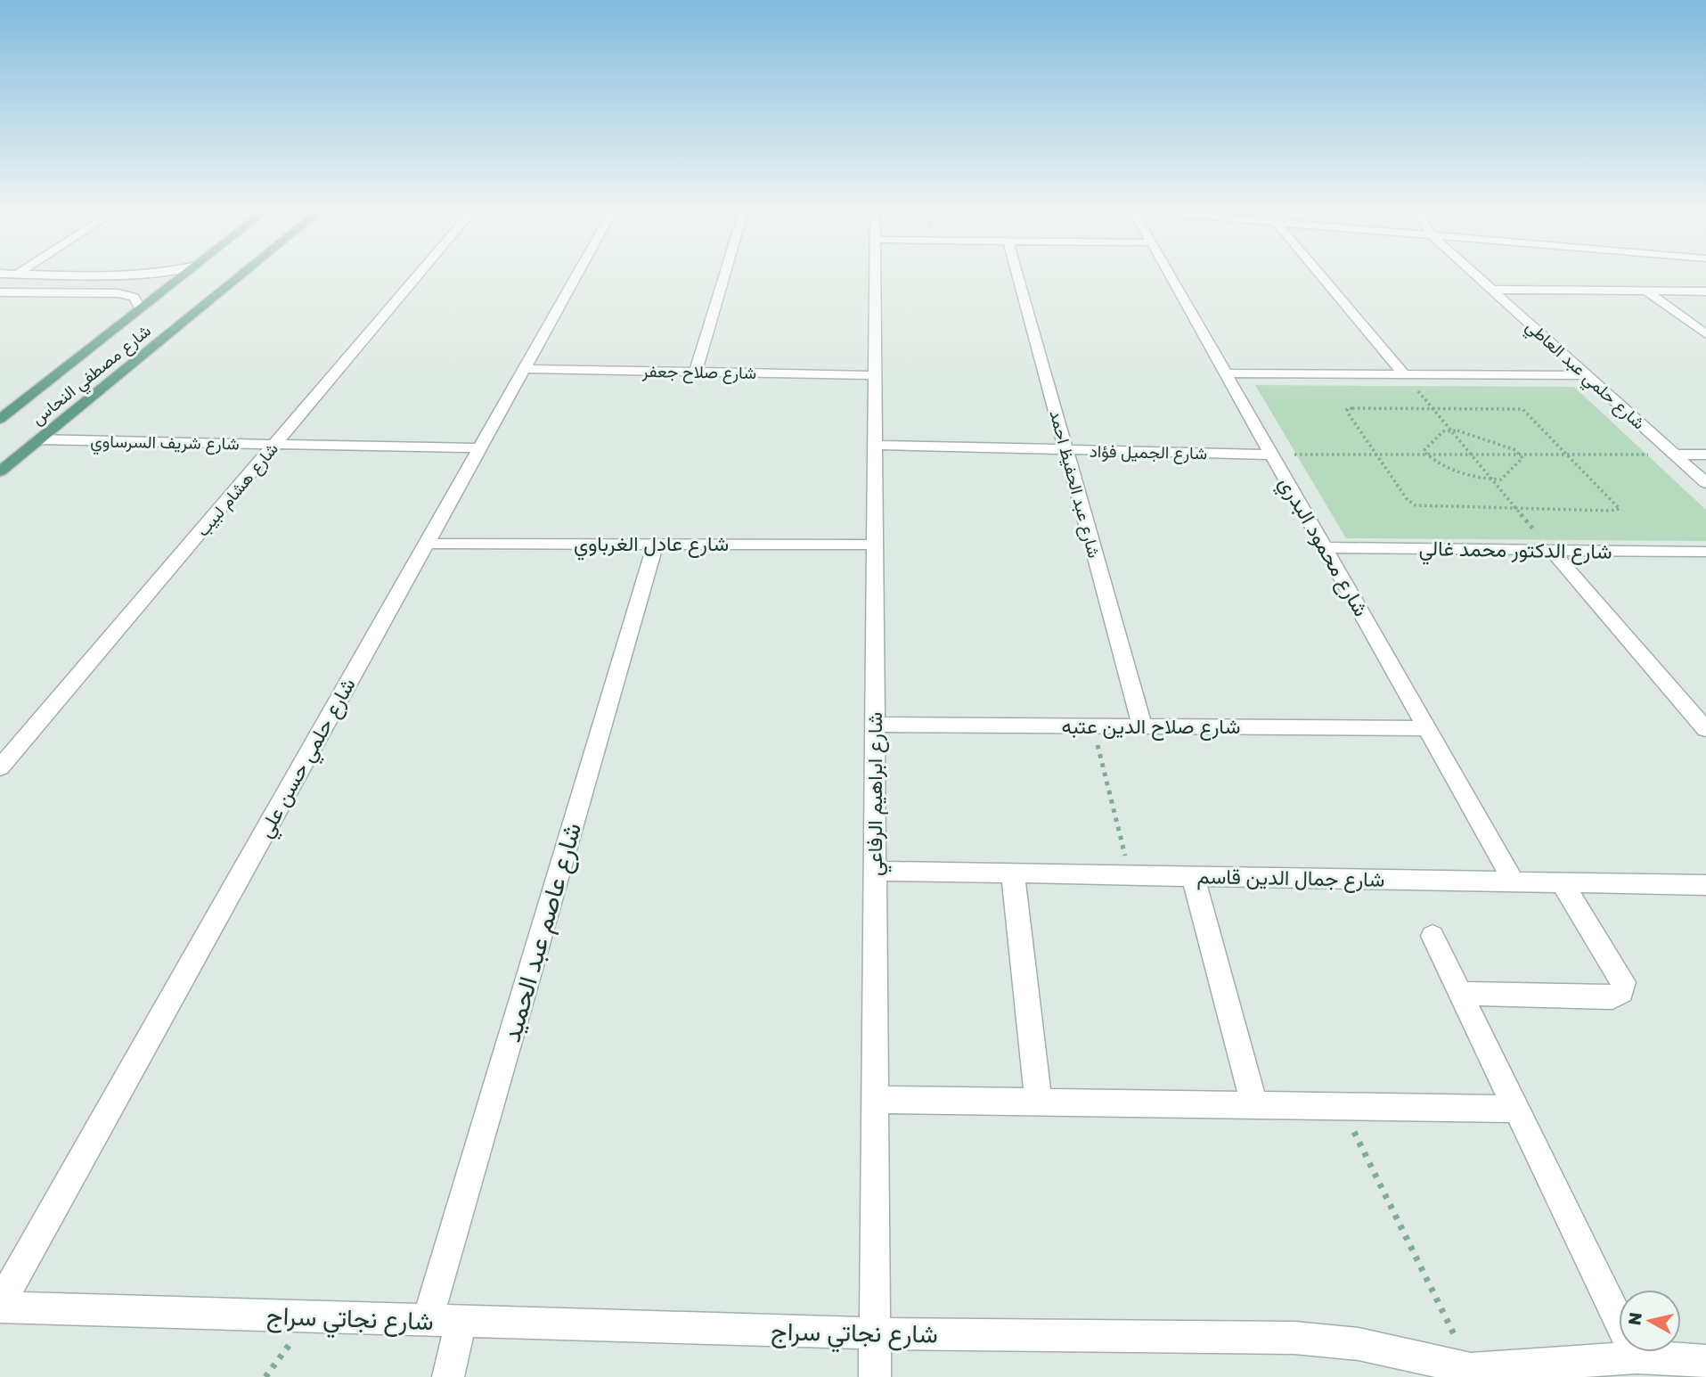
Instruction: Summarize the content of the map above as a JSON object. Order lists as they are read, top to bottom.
{
  "streets": {
    "main road": ["شارع مصطفي النحاس"],
    "street": [
      "شارع صلاح جعفر",
      "شارع حلمي عبد العاطي",
      "شارع شريف السرساوي",
      "شارع الجميل فؤاد",
      "شارع عبد الحفيظ احمد",
      "شارع هشام لبيب",
      "شارع عادل الغرباوي",
      "شارع محمود البدري",
      "شارع الدكتور محمد غالي",
      "شارع صلاح الدين عتبه",
      "شارع حلمي حسن علي",
      "شارع ابراهيم الرفاعي",
      "شارع جمال الدين قاسم",
      "شارع عاصم عبد الحميد",
      "شارع نجاتي سراج"
    ]
  },
  "crossings": [
    ["شارع صلاح جعفر", "شارع حلمي حسن علي"],
    ["شارع صلاح جعفر", "شارع ابراهيم الرفاعي"],
    ["شارع مصطفي النحاس", "شارع شريف السرساوي"],
    ["شارع شريف السرساوي", "شارع هشام لبيب"],
    ["شارع شريف السرساوي", "شارع حلمي حسن علي"],
    ["شارع الجميل فؤاد", "شارع عبد الحفيظ احمد"],
    ["شارع الجميل فؤاد", "شارع محمود البدري"],
    ["شارع الجميل فؤاد", "شارع ابراهيم الرفاعي"],
    ["شارع عبد الحفيظ احمد", "شارع صلاح الدين عتبه"],
    ["شارع عادل الغرباوي", "شارع حلمي حسن علي"],
    ["شارع عادل الغرباوي", "شارع ابراهيم الرفاعي"],
    ["شارع عادل الغرباوي", "شارع عاصم عبد الحميد"],
    ["شارع محمود البدري", "شارع الدكتور محمد غالي"],
    ["شارع محمود البدري", "شارع صلاح الدين عتبه"],
    ["شارع محمود البدري", "شارع جمال الدين قاسم"],
    ["شارع صلاح الدين عتبه", "شارع ابراهيم الرفاعي"],
    ["شارع حلمي حسن علي", "شارع نجاتي سراج"],
    ["شارع ابراهيم الرفاعي", "شارع جمال الدين قاسم"],
    ["شارع ابراهيم الرفاعي", "شارع نجاتي سراج"],
    ["شارع عاصم عبد الحميد", "شارع نجاتي سراج"]
  ],
  "north": "left"
}
